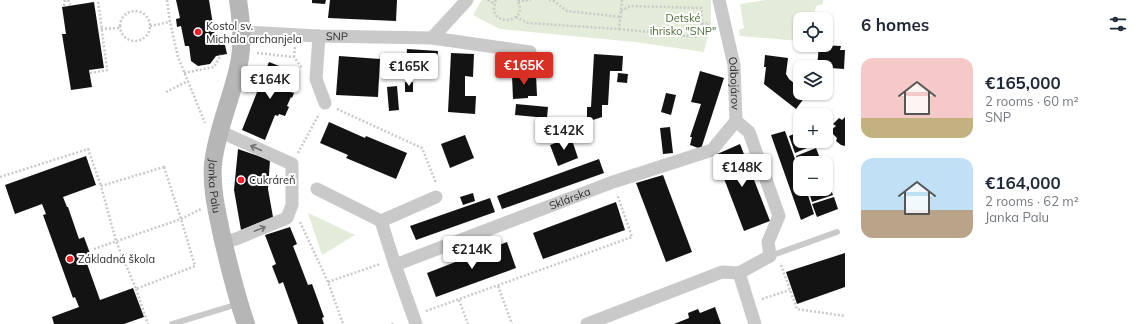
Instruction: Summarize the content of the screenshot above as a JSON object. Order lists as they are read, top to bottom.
{
  "streets": {
    "main road": ["Janka Palu"],
    "street": ["SNP", "Odbojárov", "Sklárska"]
  },
  "crossings": [
    ["SNP", "Janka Palu"],
    ["Odbojárov", "Sklárska"]
  ],
  "parks": ["Detské ihrisko \"SNP\""],
  "places": ["Kostol sv. Michala archanjela", "Cukráreň", "Základná škola"],
  "page": {
    "heading": "6 homes",
    "map_buttons": ["+", "−"],
    "list": [
      {
        "name": "€165,000",
        "note": "2 rooms · 60 m² · SNP"
      },
      {
        "name": "€164,000",
        "note": "2 rooms · 62 m² · Janka Palu"
      }
    ],
    "price": [
      "€165K",
      "€165K",
      "€164K",
      "€142K",
      "€148K",
      "€214K"
    ]
  }
}
